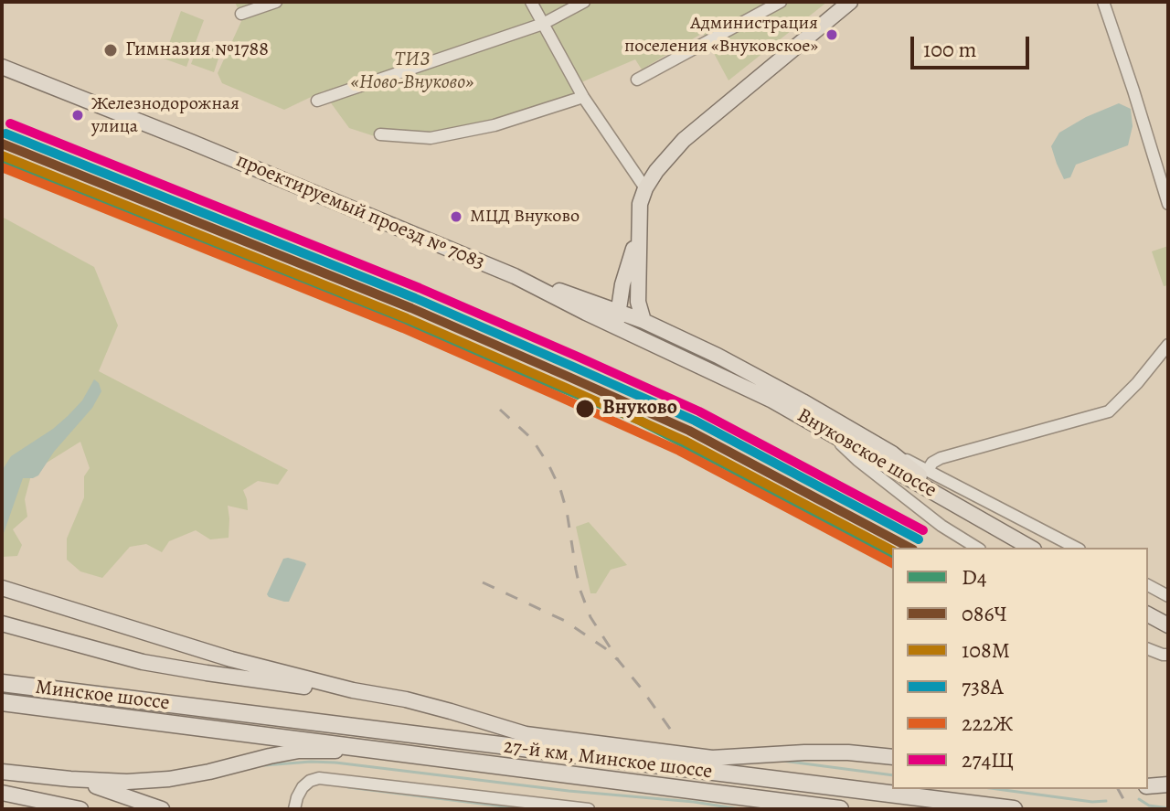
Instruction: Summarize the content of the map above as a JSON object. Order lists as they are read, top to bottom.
{
  "streets": {
    "highway": ["Минское шоссе", "27-й км, Минское шоссе"],
    "main road": ["проектируемый проезд № 7083", "Внуковское шоссе"]
  },
  "crossings": [
    ["проектируемый проезд № 7083", "Внуковское шоссе"],
    ["Минское шоссе", "27-й км, Минское шоссе"]
  ],
  "parks": ["ТИЗ «Ново-Внуково»"],
  "places": [
    "Администрация поселения «Внуковское»",
    "Гимназия №1788",
    "Железнодорожная улица",
    "МЦД Внуково",
    "Внуково"
  ],
  "lines": [
    "transit line 274Щ",
    "transit line 738А",
    "transit line 086Ч",
    "transit line 108М",
    "transit line D4",
    "transit line 222Ж"
  ],
  "legend": [
    "D4",
    "086Ч",
    "108М",
    "738А",
    "222Ж",
    "274Щ"
  ],
  "scale_bar": "100 m"
}
